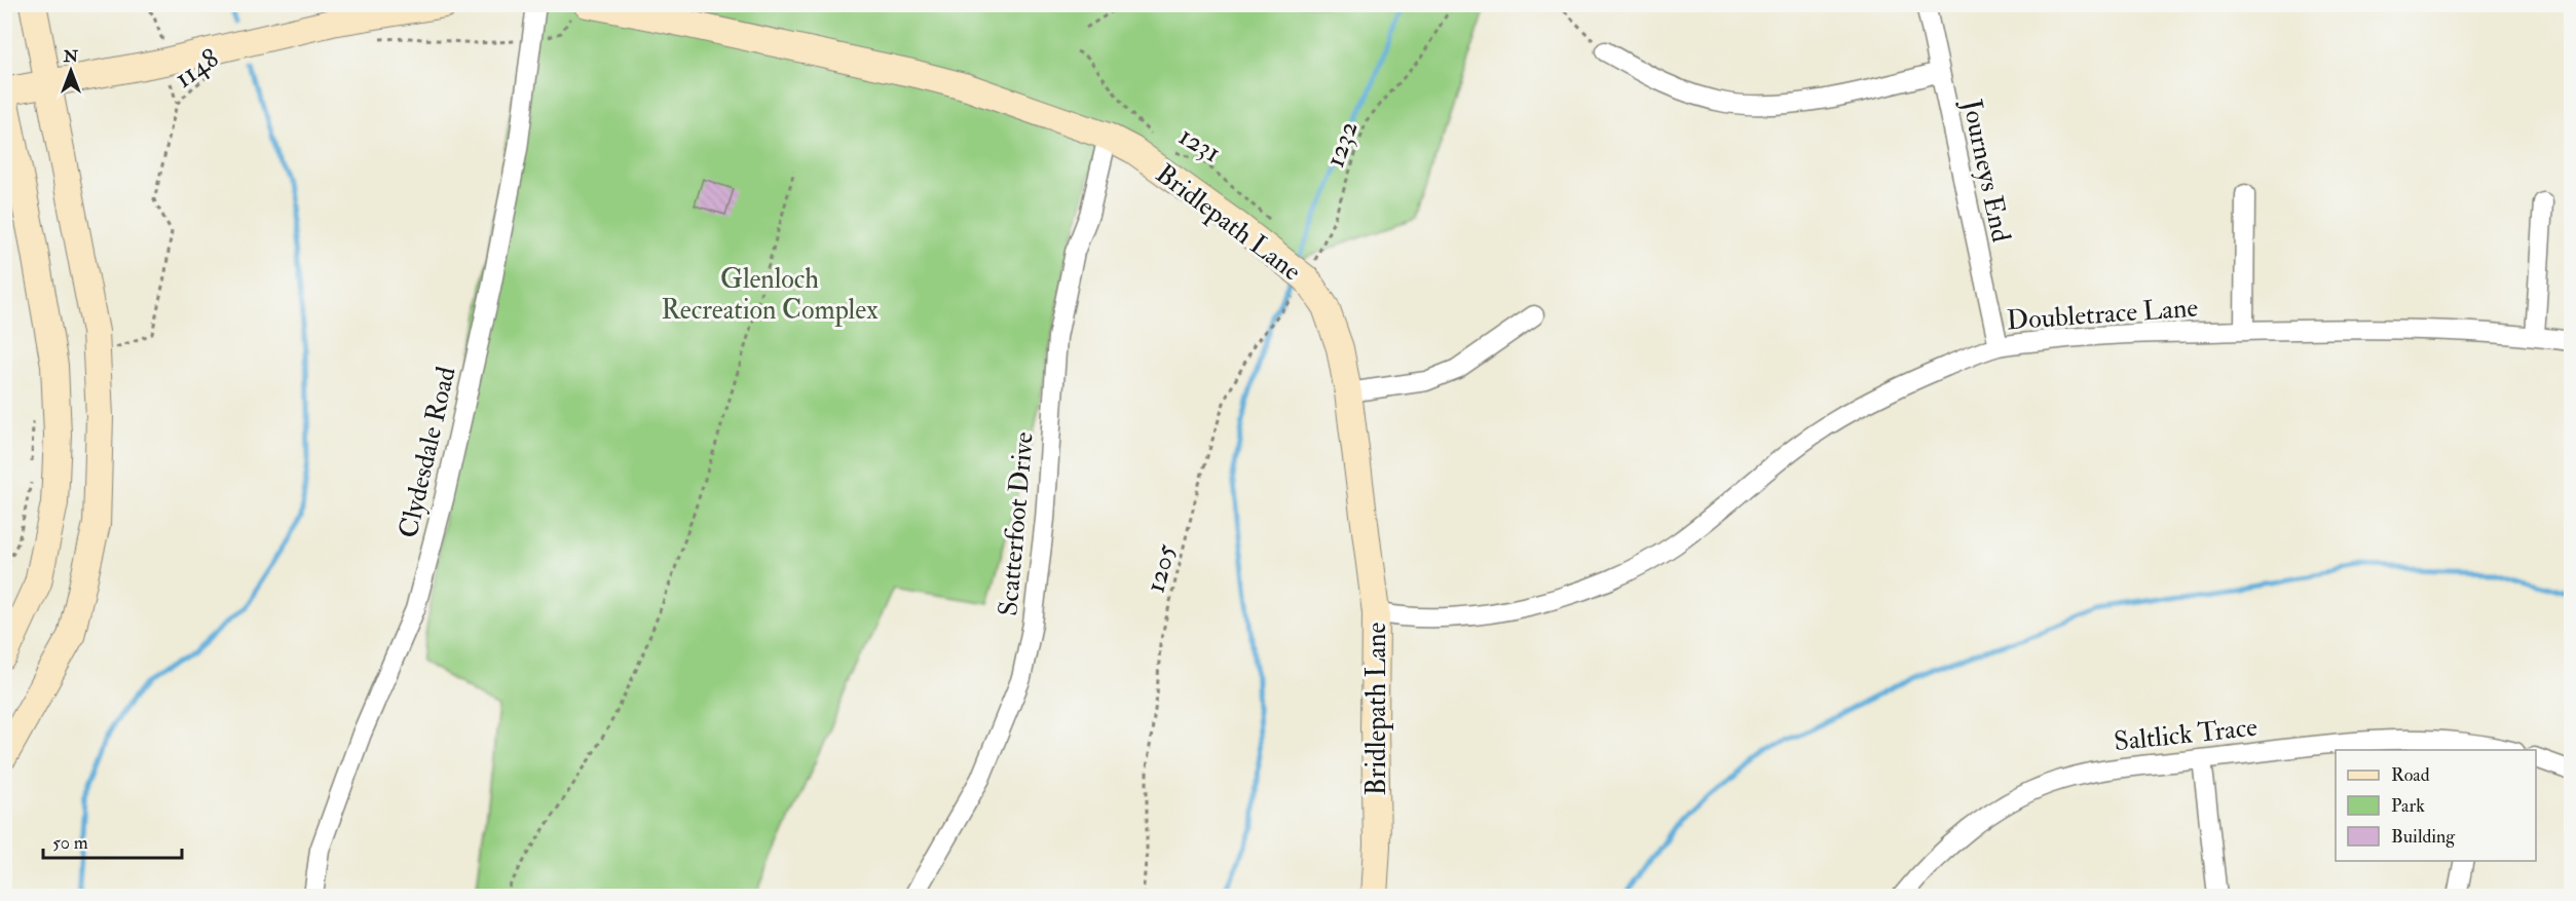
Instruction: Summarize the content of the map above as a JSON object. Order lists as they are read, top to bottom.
{
  "streets": {
    "street": [
      "Journeys End",
      "Bridlepath Lane",
      "Doubletrace Lane",
      "Clydesdale Road",
      "Scatterfoot Drive",
      "Saltlick Trace"
    ],
    "path": [
      "1148",
      "1231",
      "1232",
      "1205"
    ]
  },
  "crossings": [
    ["1232", "Bridlepath Lane"],
    ["1232", "1205"],
    ["Journeys End", "Doubletrace Lane"],
    ["Bridlepath Lane", "Doubletrace Lane"],
    ["Bridlepath Lane", "Scatterfoot Drive"],
    ["Bridlepath Lane", "1205"]
  ],
  "parks": ["Glenloch Recreation Complex"],
  "legend": ["Road", "Park", "Building"],
  "scale_bar": "50 m",
  "north": "top"
}
